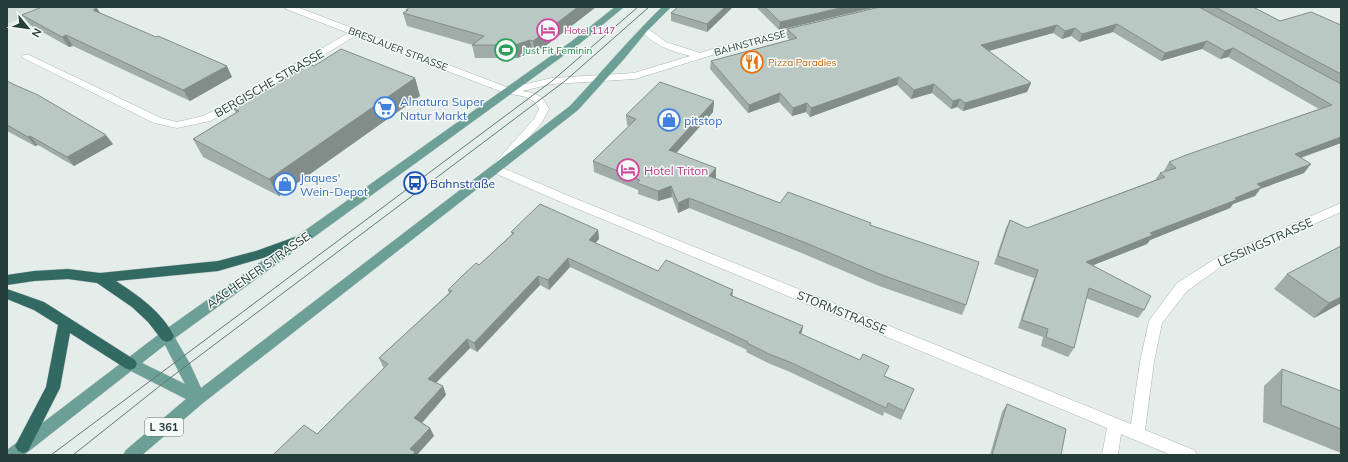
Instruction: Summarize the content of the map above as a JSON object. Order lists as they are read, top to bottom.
{
  "streets": {
    "main road": ["AACHENER STRASSE", "L 361"],
    "street": [
      "BAHNSTRASSE",
      "BRESLAUER STRASSE",
      "BERGISCHE STRASSE",
      "LESSINGSTRASSE",
      "STORMSTRASSE"
    ]
  },
  "crossings": [
    ["BAHNSTRASSE", "AACHENER STRASSE"],
    ["BAHNSTRASSE", "L 361"],
    ["BRESLAUER STRASSE", "BERGISCHE STRASSE"],
    ["BRESLAUER STRASSE", "AACHENER STRASSE"],
    ["LESSINGSTRASSE", "STORMSTRASSE"],
    ["AACHENER STRASSE", "L 361"],
    ["STORMSTRASSE", "L 361"]
  ],
  "places": {
    "hotel": ["Hotel 1147", "Hotel Triton"],
    "sports": ["Just Fit Feminin"],
    "restaurant": ["Pizza Paradies"],
    "supermarket": ["Alnatura Super Natur Markt"],
    "shop": ["pitstop", "Jaques' Wein-Depot"],
    "bus stop": ["Bahnstraße"]
  },
  "north": "bottom right"
}
